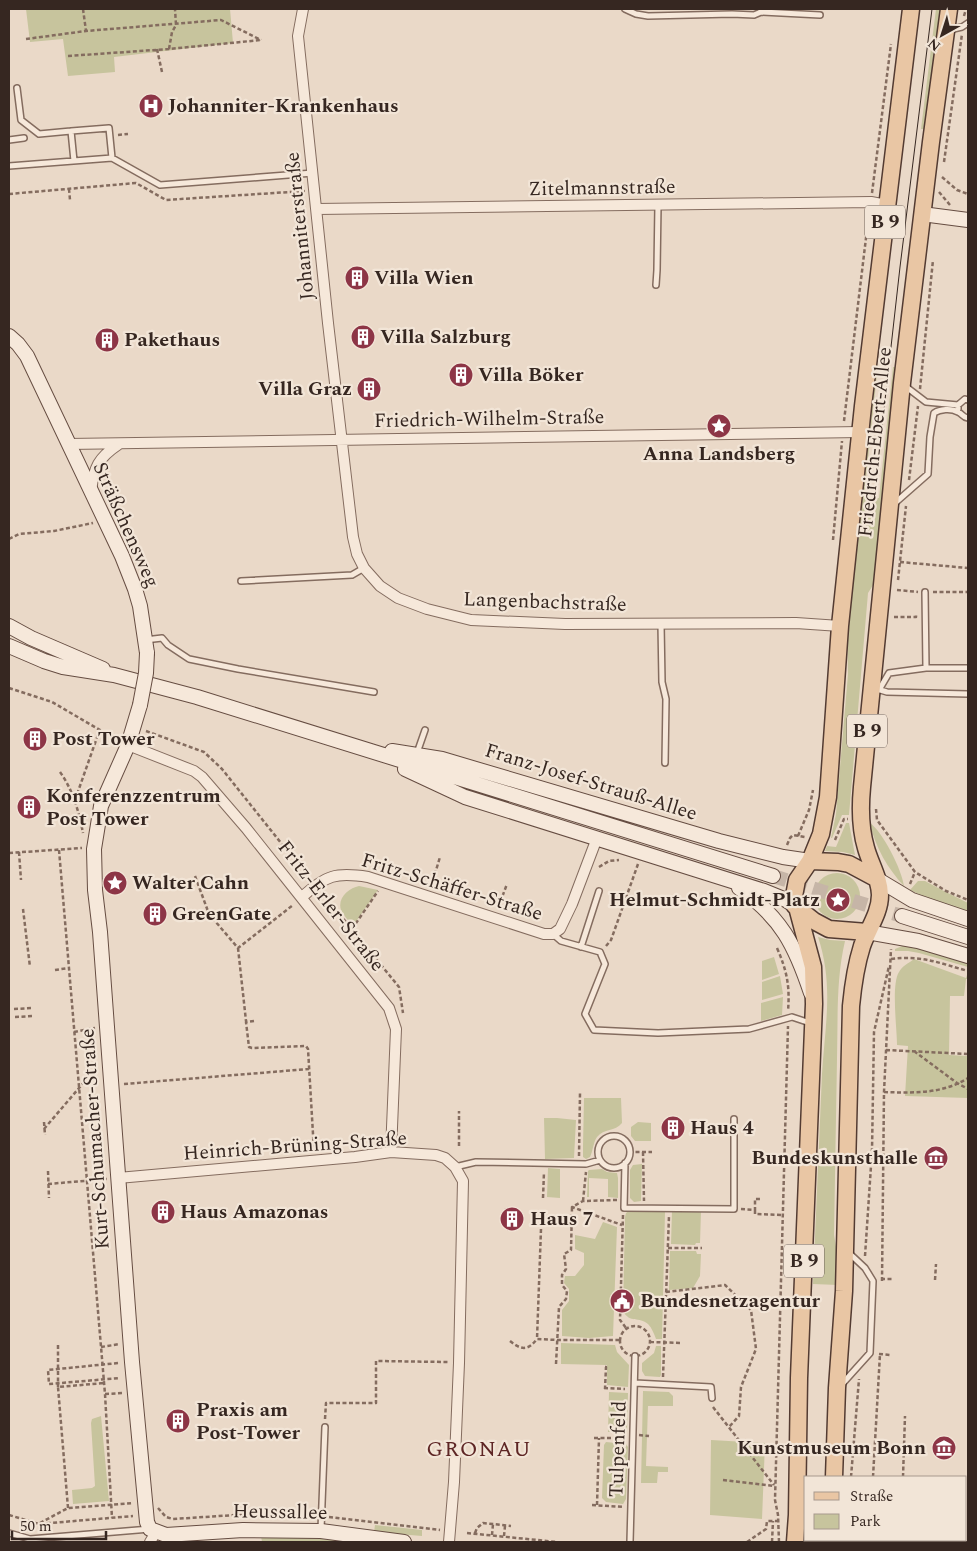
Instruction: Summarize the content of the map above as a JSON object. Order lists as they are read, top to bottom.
{
  "streets": {
    "main road": ["B 9", "Friedrich-Ebert-Allee"],
    "street": [
      "Zitelmannstraße",
      "Johanniterstraße",
      "Friedrich-Wilhelm-Straße",
      "Sträßchensweg",
      "Langenbachstraße",
      "Franz-Josef-Strauß-Allee",
      "Fritz-Schäffer-Straße",
      "Fritz-Erler-Straße",
      "Kurt-Schumacher-Straße",
      "Heinrich-Brüning-Straße",
      "Heussallee"
    ],
    "lane": ["Tulpenfeld"]
  },
  "crossings": [
    ["Zitelmannstraße", "Johanniterstraße"],
    ["Zitelmannstraße", "Friedrich-Ebert-Allee"],
    ["B 9", "Friedrich-Ebert-Allee"],
    ["B 9", "Franz-Josef-Strauß-Allee"],
    ["Johanniterstraße", "Friedrich-Wilhelm-Straße"],
    ["Johanniterstraße", "Langenbachstraße"],
    ["Friedrich-Wilhelm-Straße", "Friedrich-Ebert-Allee"],
    ["Friedrich-Wilhelm-Straße", "Sträßchensweg"],
    ["Friedrich-Wilhelm-Straße", "Langenbachstraße"],
    ["Friedrich-Ebert-Allee", "Langenbachstraße"],
    ["Friedrich-Ebert-Allee", "Franz-Josef-Strauß-Allee"],
    ["Sträßchensweg", "Fritz-Erler-Straße"],
    ["Sträßchensweg", "Kurt-Schumacher-Straße"],
    ["Franz-Josef-Strauß-Allee", "Fritz-Schäffer-Straße"],
    ["Fritz-Schäffer-Straße", "Fritz-Erler-Straße"],
    ["Fritz-Erler-Straße", "Kurt-Schumacher-Straße"],
    ["Fritz-Erler-Straße", "Heinrich-Brüning-Straße"],
    ["Kurt-Schumacher-Straße", "Heinrich-Brüning-Straße"],
    ["Kurt-Schumacher-Straße", "Heussallee"]
  ],
  "districts": ["GRONAU"],
  "places": {
    "hospital": ["Johanniter-Krankenhaus"],
    "building": [
      "Villa Wien",
      "Villa Salzburg",
      "Pakethaus",
      "Villa Böker",
      "Villa Graz",
      "Post Tower",
      "Konferenzzentrum Post Tower",
      "GreenGate",
      "Haus 4",
      "Haus Amazonas",
      "Haus 7",
      "Praxis am Post-Tower"
    ],
    "place": ["Anna Landsberg", "Walter Cahn", "Helmut-Schmidt-Platz"],
    "museum": ["Bundeskunsthalle", "Kunstmuseum Bonn"],
    "public building": ["Bundesnetzagentur"]
  },
  "legend": ["Straße", "Park"],
  "scale_bar": "50 m",
  "north": "bottom left"
}
